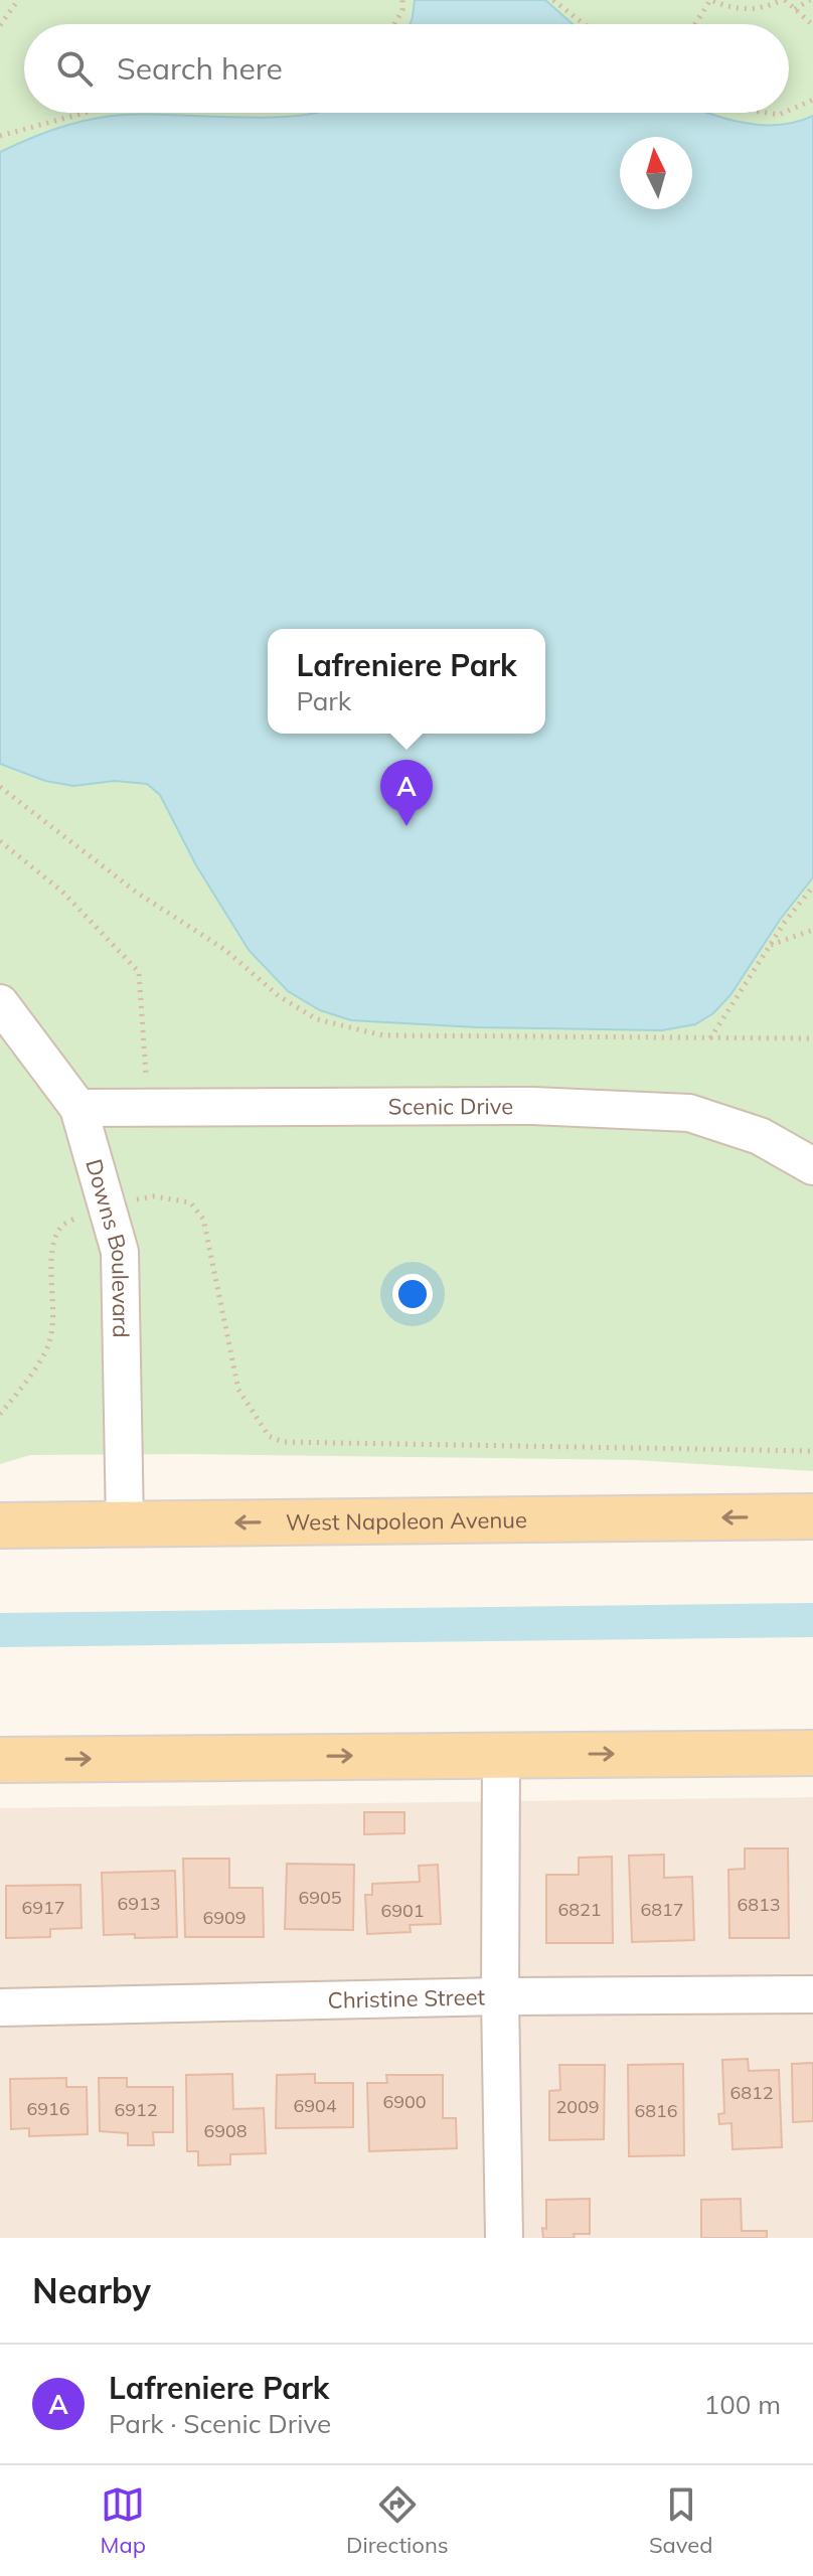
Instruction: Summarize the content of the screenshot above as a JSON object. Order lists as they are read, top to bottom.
{
  "streets": {
    "main road": ["West Napoleon Avenue"],
    "street": ["Scenic Drive", "Downs Boulevard", "Christine Street"]
  },
  "crossings": [
    ["Scenic Drive", "Downs Boulevard"],
    ["Downs Boulevard", "West Napoleon Avenue"]
  ],
  "house_numbers": [
    "6905",
    "6913",
    "6813",
    "6917",
    "6821",
    "6817",
    "6901",
    "6909",
    "6812",
    "6900",
    "6904",
    "2009",
    "6916",
    "6912",
    "6816",
    "6908"
  ],
  "north": "top",
  "page": {
    "search": "Search here",
    "popup": ["Lafreniere Park", "Park"],
    "pins": "A",
    "heading": "Nearby",
    "list": [
      {
        "mark": "A",
        "name": "Lafreniere Park",
        "note": "Park · Scenic Drive",
        "value": "100 m"
      }
    ],
    "nav": ["Map", "Directions", "Saved"]
  }
}
